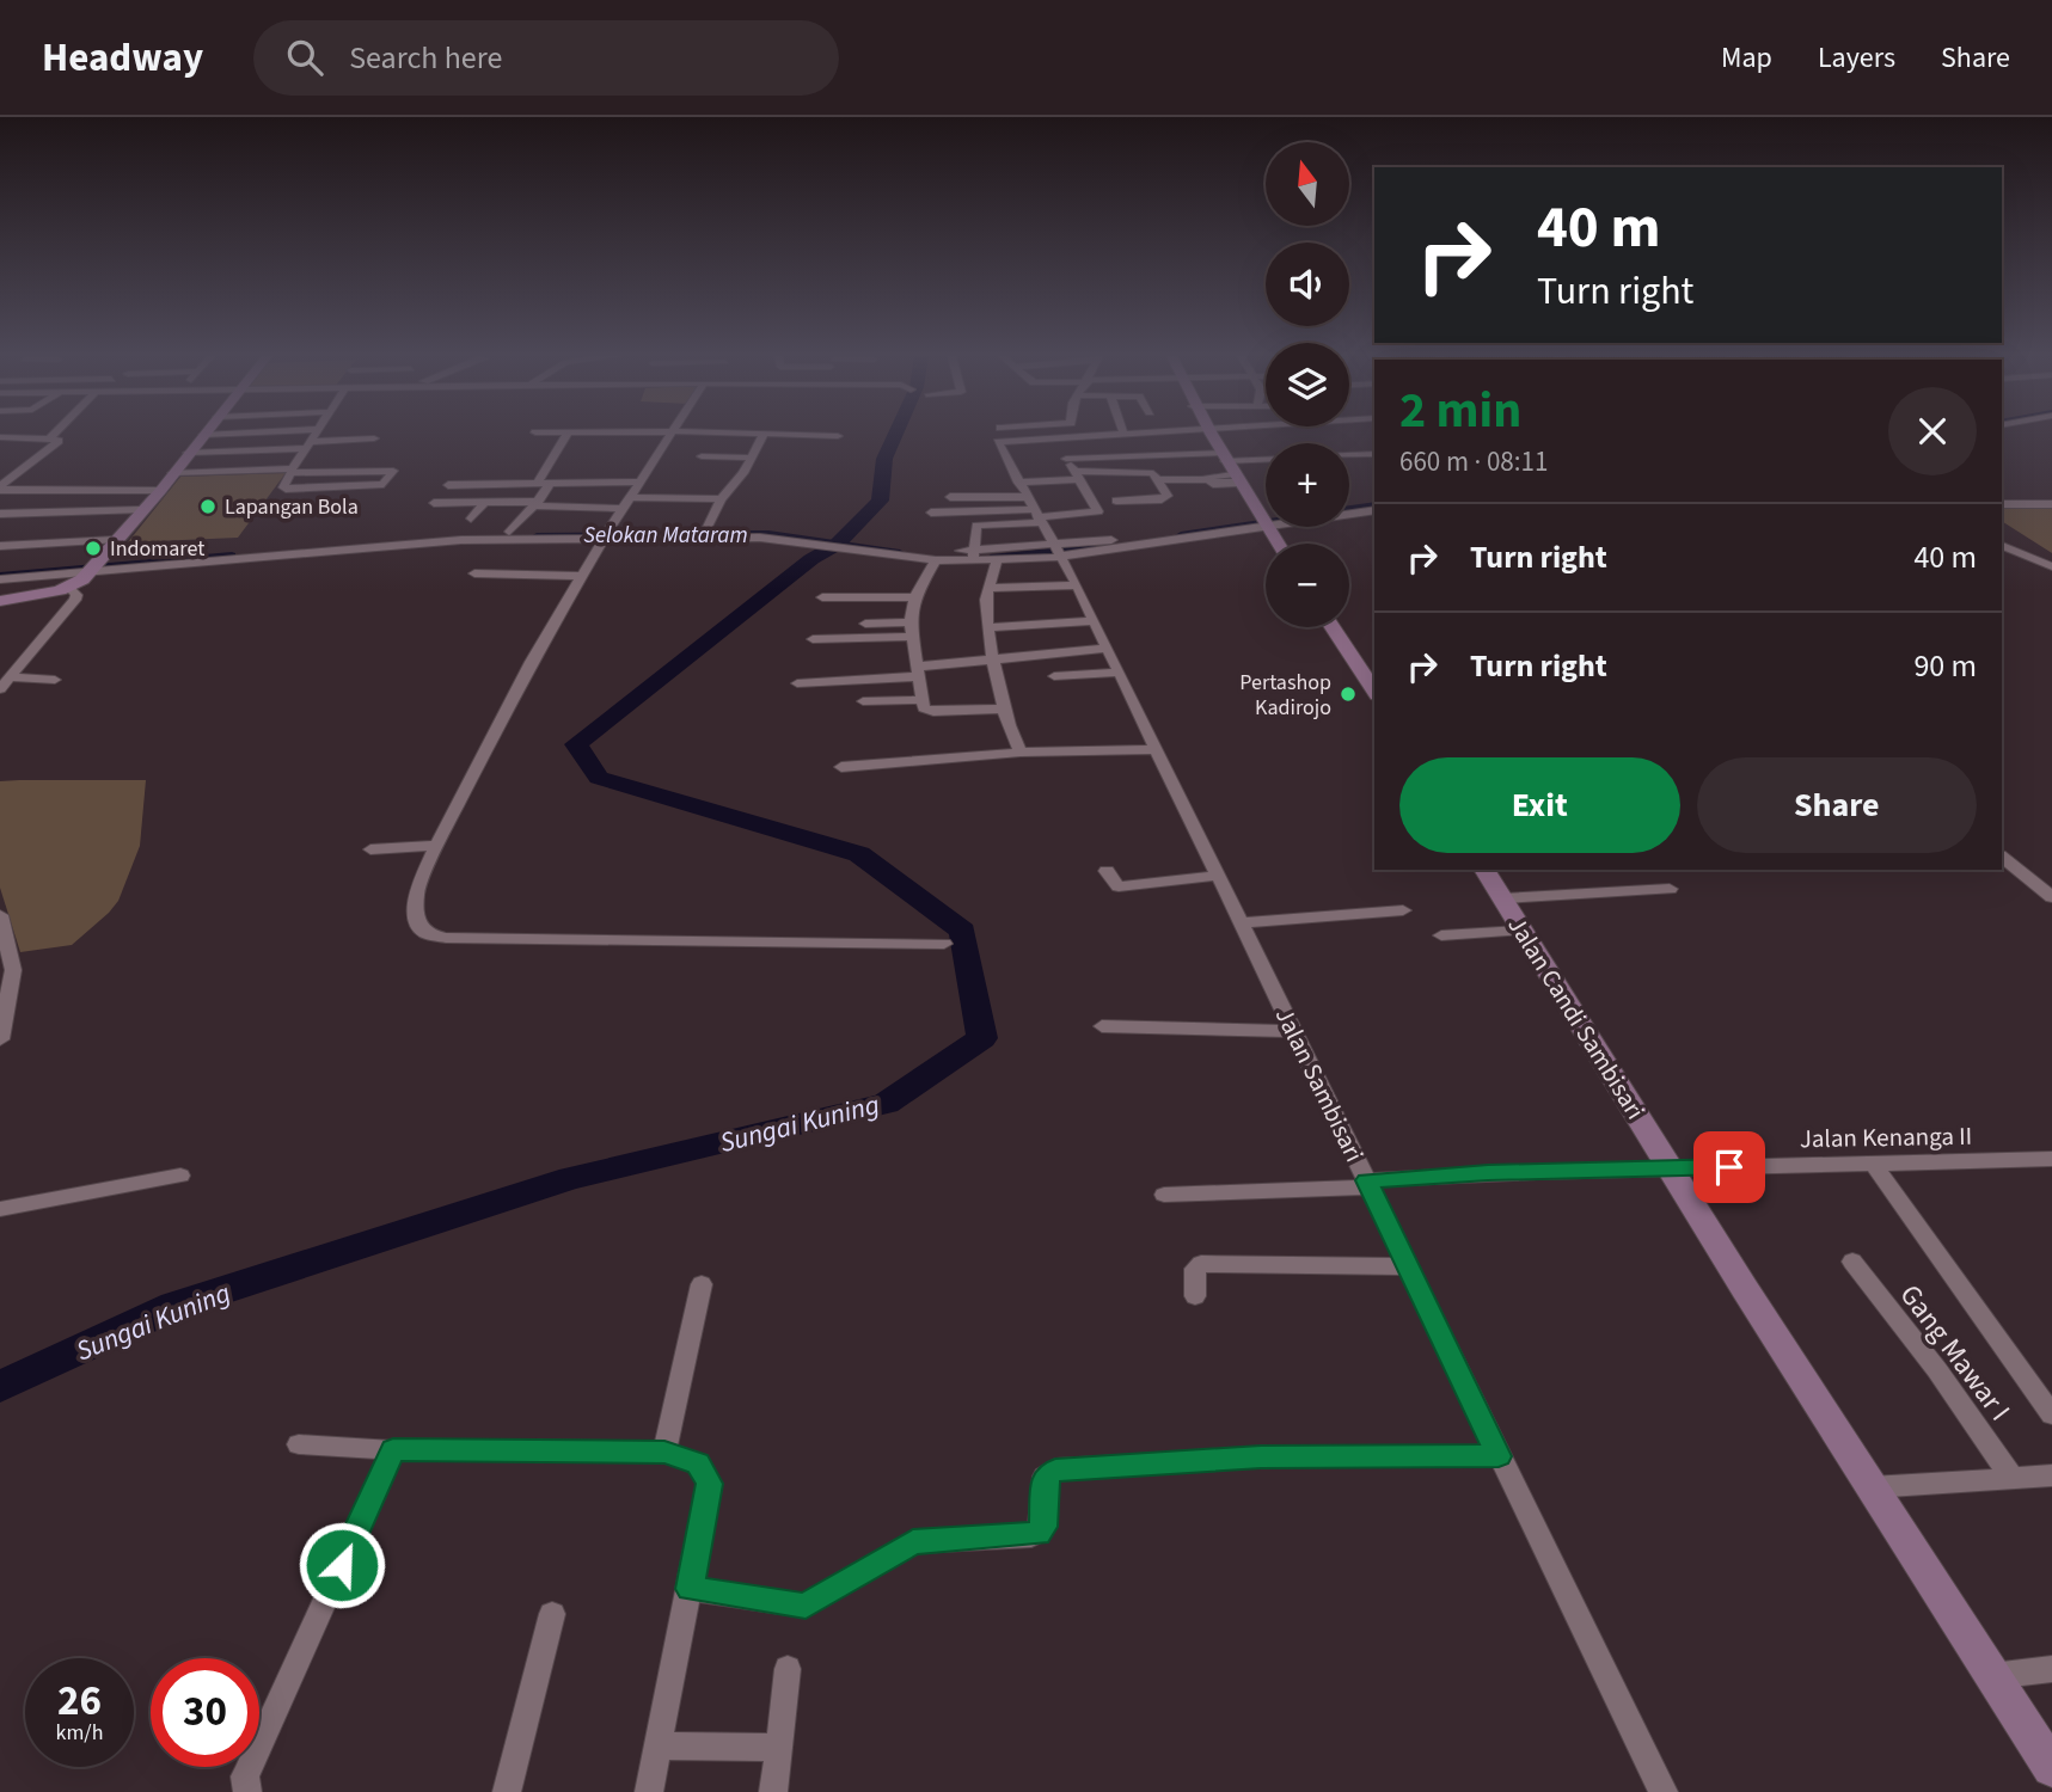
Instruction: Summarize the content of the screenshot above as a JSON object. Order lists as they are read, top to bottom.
{
  "streets": {
    "street": [
      "Jalan Candi Sambisari",
      "Jalan Sambisari",
      "Jalan Kenanga II",
      "Gang Mawar I"
    ]
  },
  "crossings": [
    ["Jalan Candi Sambisari", "Jalan Kenanga II"],
    ["Jalan Sambisari", "Jalan Kenanga II"]
  ],
  "water": ["Selokan Mataram", "Sungai Kuning"],
  "places": ["Lapangan Bola", "Indomaret", "Pertashop Kadirojo"],
  "north": "top",
  "page": {
    "header": "Headway",
    "search": "Search here",
    "nav": ["Map", "Layers", "Share"],
    "map_buttons": ["+", "−"],
    "turn": ["40 m", "Turn right"],
    "heading": ["2 min", "660 m · 08:11"],
    "list": [
      {
        "name": "Turn right",
        "value": "40 m"
      },
      {
        "name": "Turn right",
        "value": "90 m"
      }
    ],
    "buttons": ["Exit", "Share"],
    "speed": "26 km/h",
    "limit": "30"
  }
}
